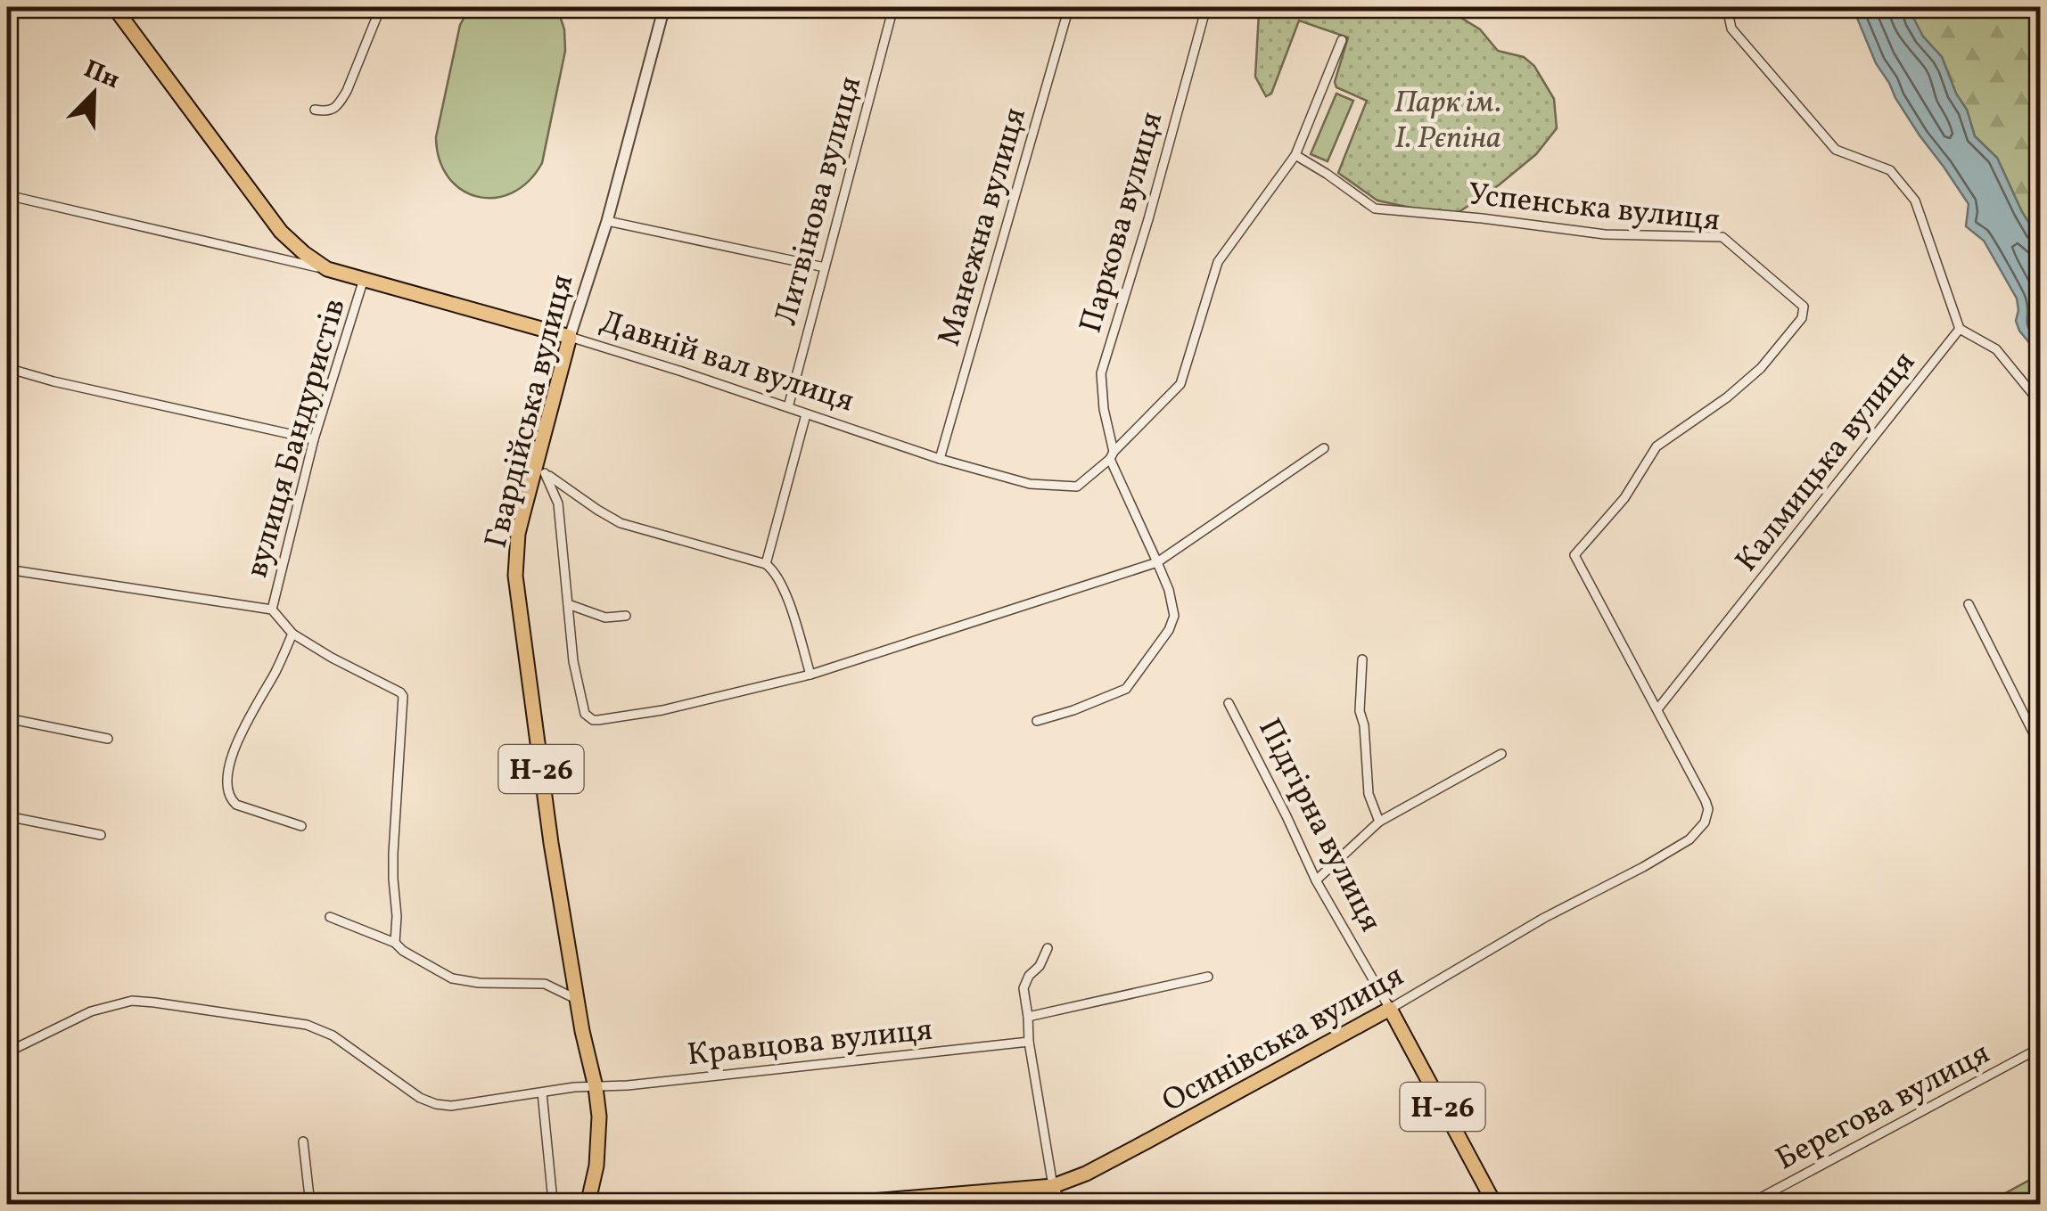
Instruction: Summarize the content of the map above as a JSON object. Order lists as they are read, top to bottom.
{
  "streets": {
    "main road": [
      "Давній вал вулиця",
      "Гвардійська вулиця",
      "Н-26",
      "Підгірна вулиця",
      "Осинівська вулиця"
    ],
    "street": [
      "Литвінова вулиця",
      "Успенська вулиця",
      "Паркова вулиця",
      "Манежна вулиця",
      "вулиця Бандуристів",
      "Калмицька вулиця",
      "Кравцова вулиця",
      "Берегова вулиця"
    ]
  },
  "crossings": [
    ["Литвінова вулиця", "Давній вал вулиця"],
    ["Успенська вулиця", "Давній вал вулиця"],
    ["Успенська вулиця", "Калмицька вулиця"],
    ["Успенська вулиця", "Осинівська вулиця"],
    ["Паркова вулиця", "Давній вал вулиця"],
    ["Манежна вулиця", "Давній вал вулиця"],
    ["Давній вал вулиця", "Гвардійська вулиця"],
    ["Давній вал вулиця", "вулиця Бандуристів"],
    ["Гвардійська вулиця", "Кравцова вулиця"],
    ["Калмицька вулиця", "Осинівська вулиця"],
    ["Підгірна вулиця", "Осинівська вулиця"]
  ],
  "parks": ["Парк ім. І. Рєпіна"],
  "north": "top right"
}
